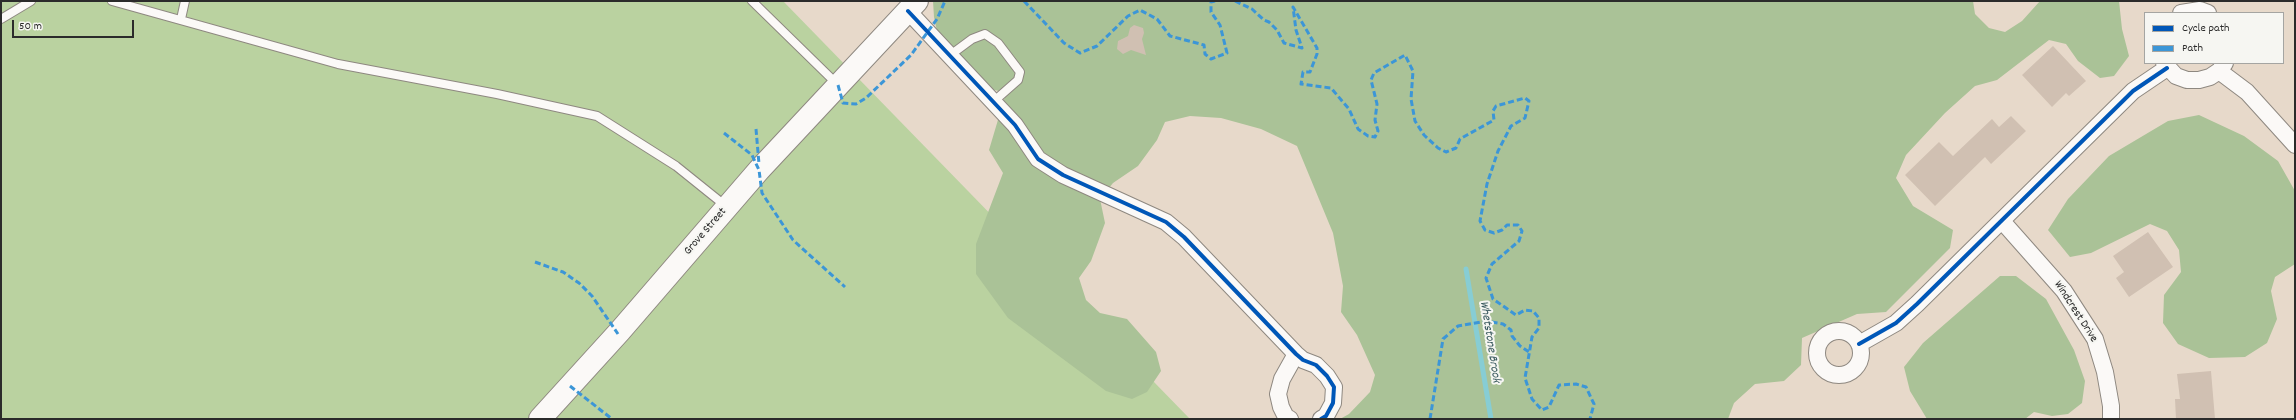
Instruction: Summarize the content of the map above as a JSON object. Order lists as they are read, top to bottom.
{
  "streets": {
    "main road": ["Grove Street"],
    "street": ["Windcrest Drive"]
  },
  "water": ["Whetstone Brook"],
  "legend": ["Cycle path", "Path"],
  "scale_bar": "50 m"
}
